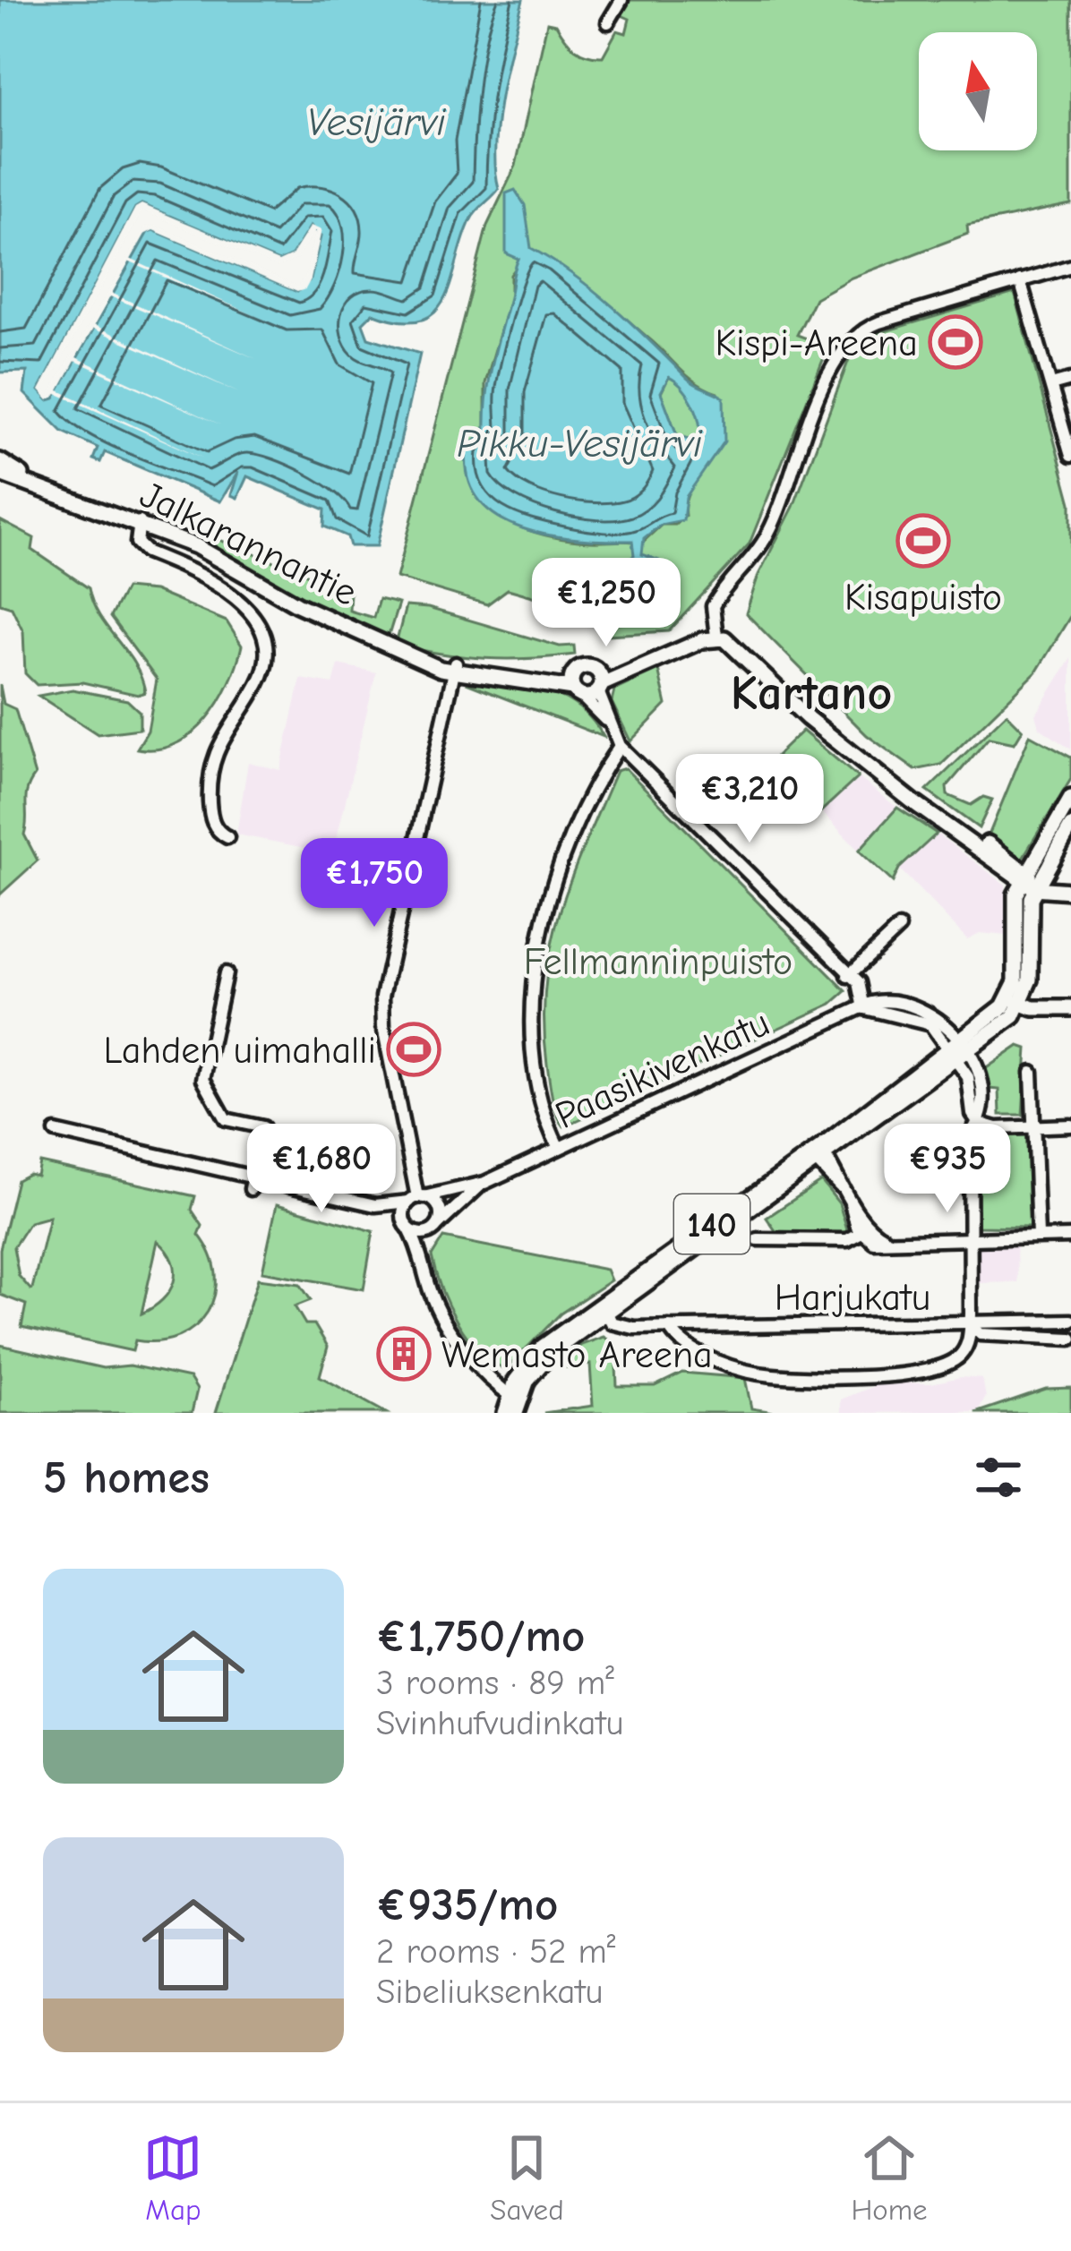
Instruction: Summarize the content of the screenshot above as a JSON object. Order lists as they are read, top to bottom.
{
  "streets": {
    "main road": ["Jalkarannantie", "140"],
    "street": ["Paasikivenkatu", "Harjukatu"]
  },
  "crossings": [
    ["Paasikivenkatu", "140"],
    ["140", "Harjukatu"]
  ],
  "districts": ["Kartano"],
  "water": ["Vesijärvi", "Pikku-Vesijärvi"],
  "parks": ["Fellmanninpuisto"],
  "places": {
    "sports": ["Kispi-Areena", "Kisapuisto", "Lahden uimahalli"],
    "building": ["Wemasto Areena"]
  },
  "north": "top",
  "page": {
    "price": [
      "€1,250",
      "€3,210",
      "€1,750",
      "€1,680",
      "€935"
    ],
    "heading": "5 homes",
    "list": [
      {
        "name": "€1,750/mo",
        "note": "3 rooms · 89 m² · Svinhufvudinkatu"
      },
      {
        "name": "€935/mo",
        "note": "2 rooms · 52 m² · Sibeliuksenkatu"
      }
    ],
    "tabs": ["Map", "Saved", "Home"]
  }
}
